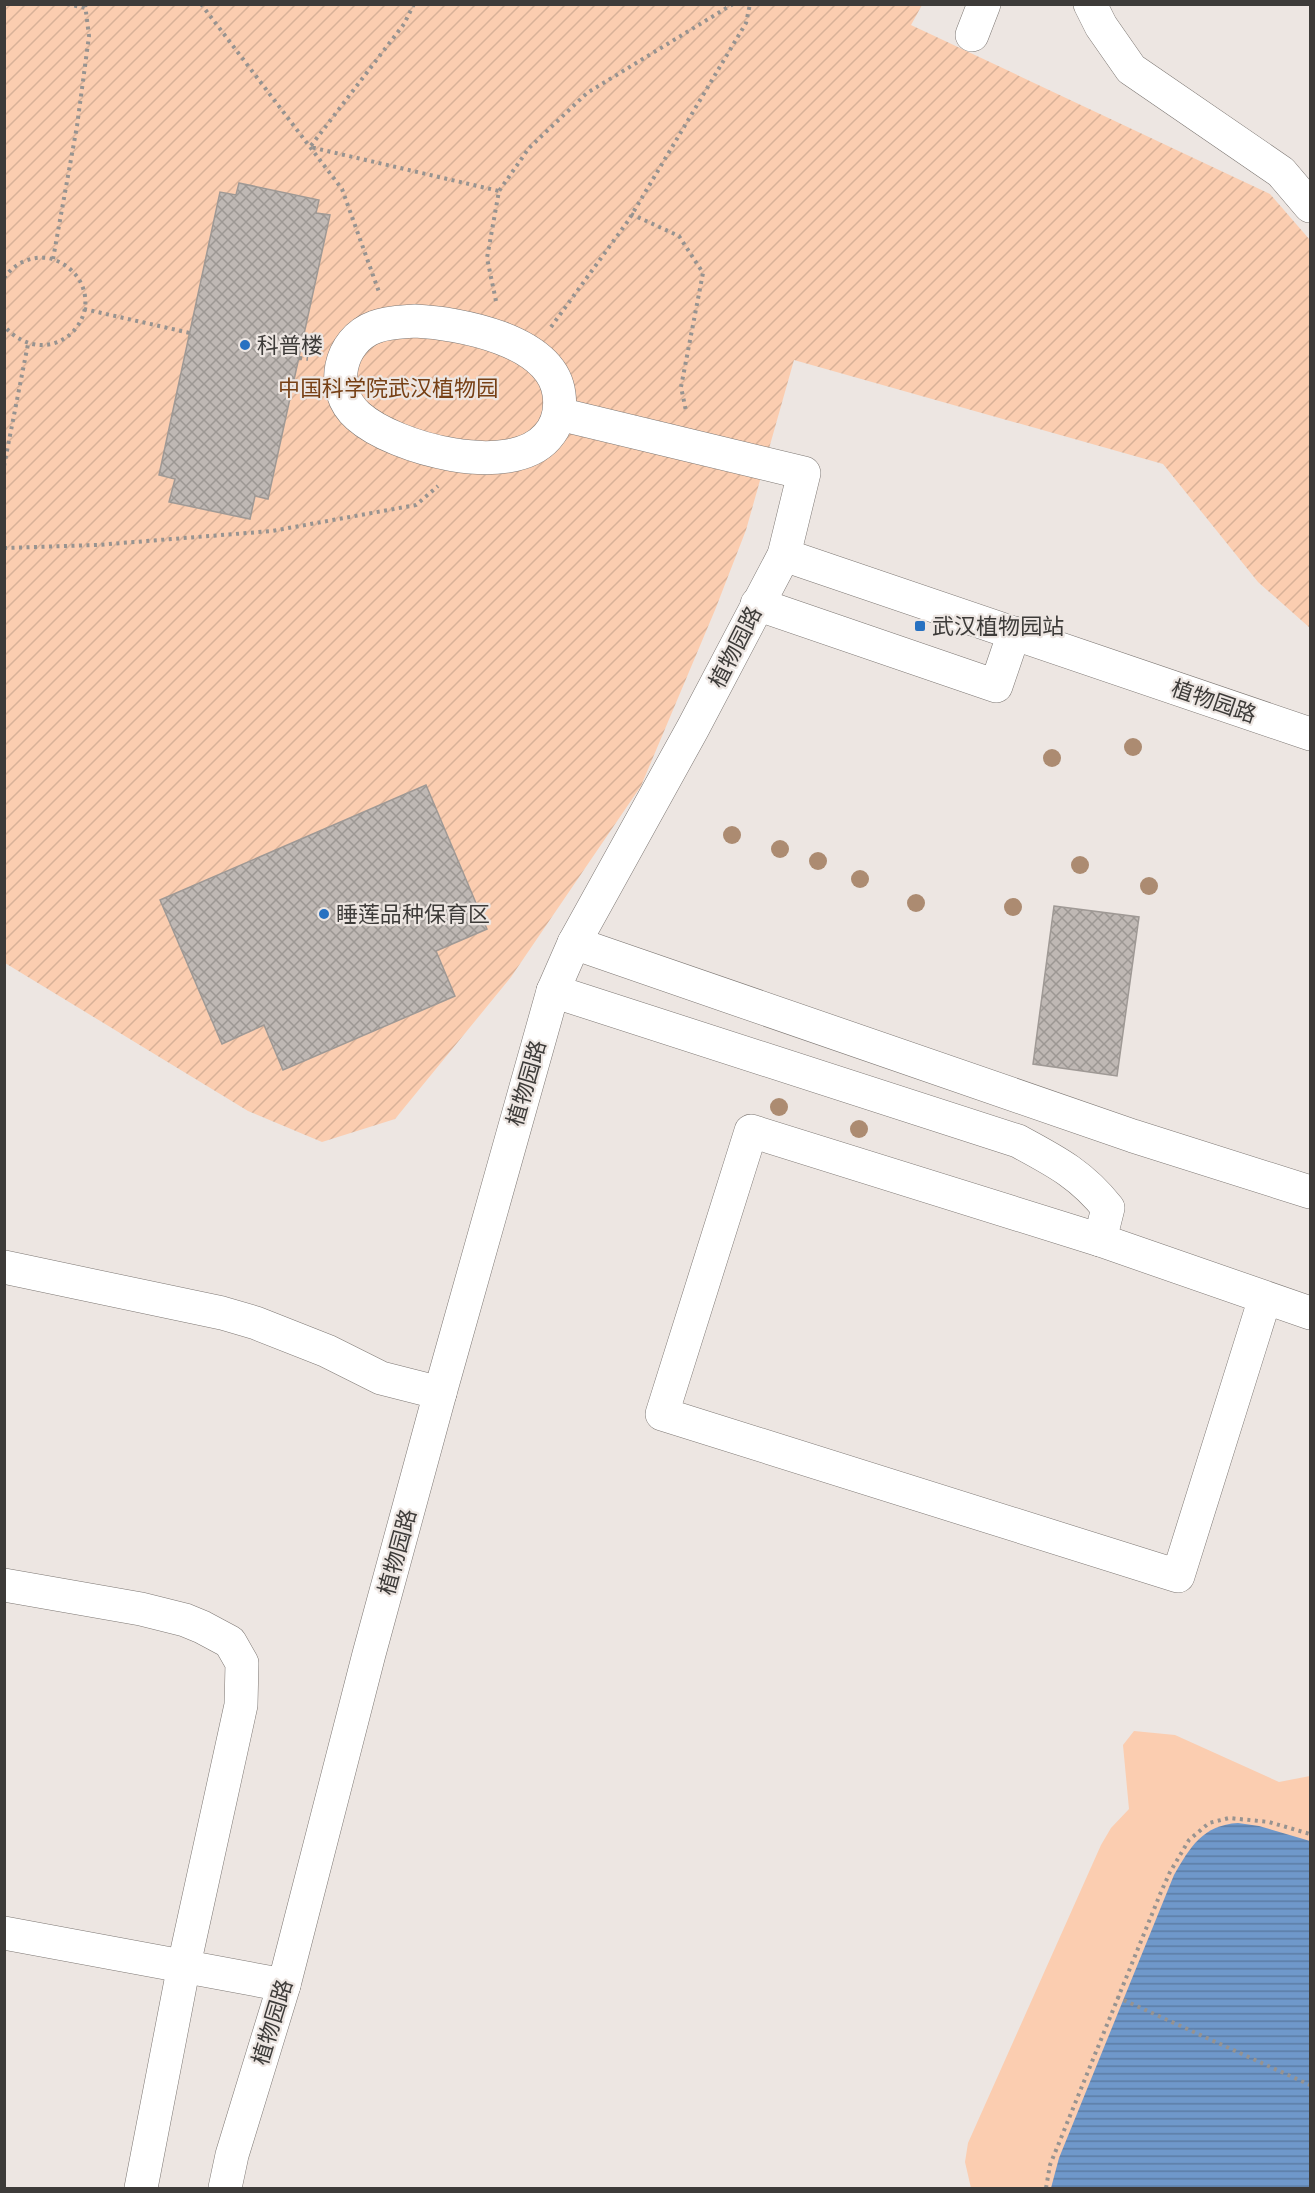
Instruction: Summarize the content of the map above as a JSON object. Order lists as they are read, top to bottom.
{
  "streets": {
    "street": ["植物园路"]
  },
  "parks": ["中国科学院武汉植物园"],
  "places": {
    "other": ["科普楼", "睡莲品种保育区"],
    "transit": ["武汉植物园站"]
  }
}
